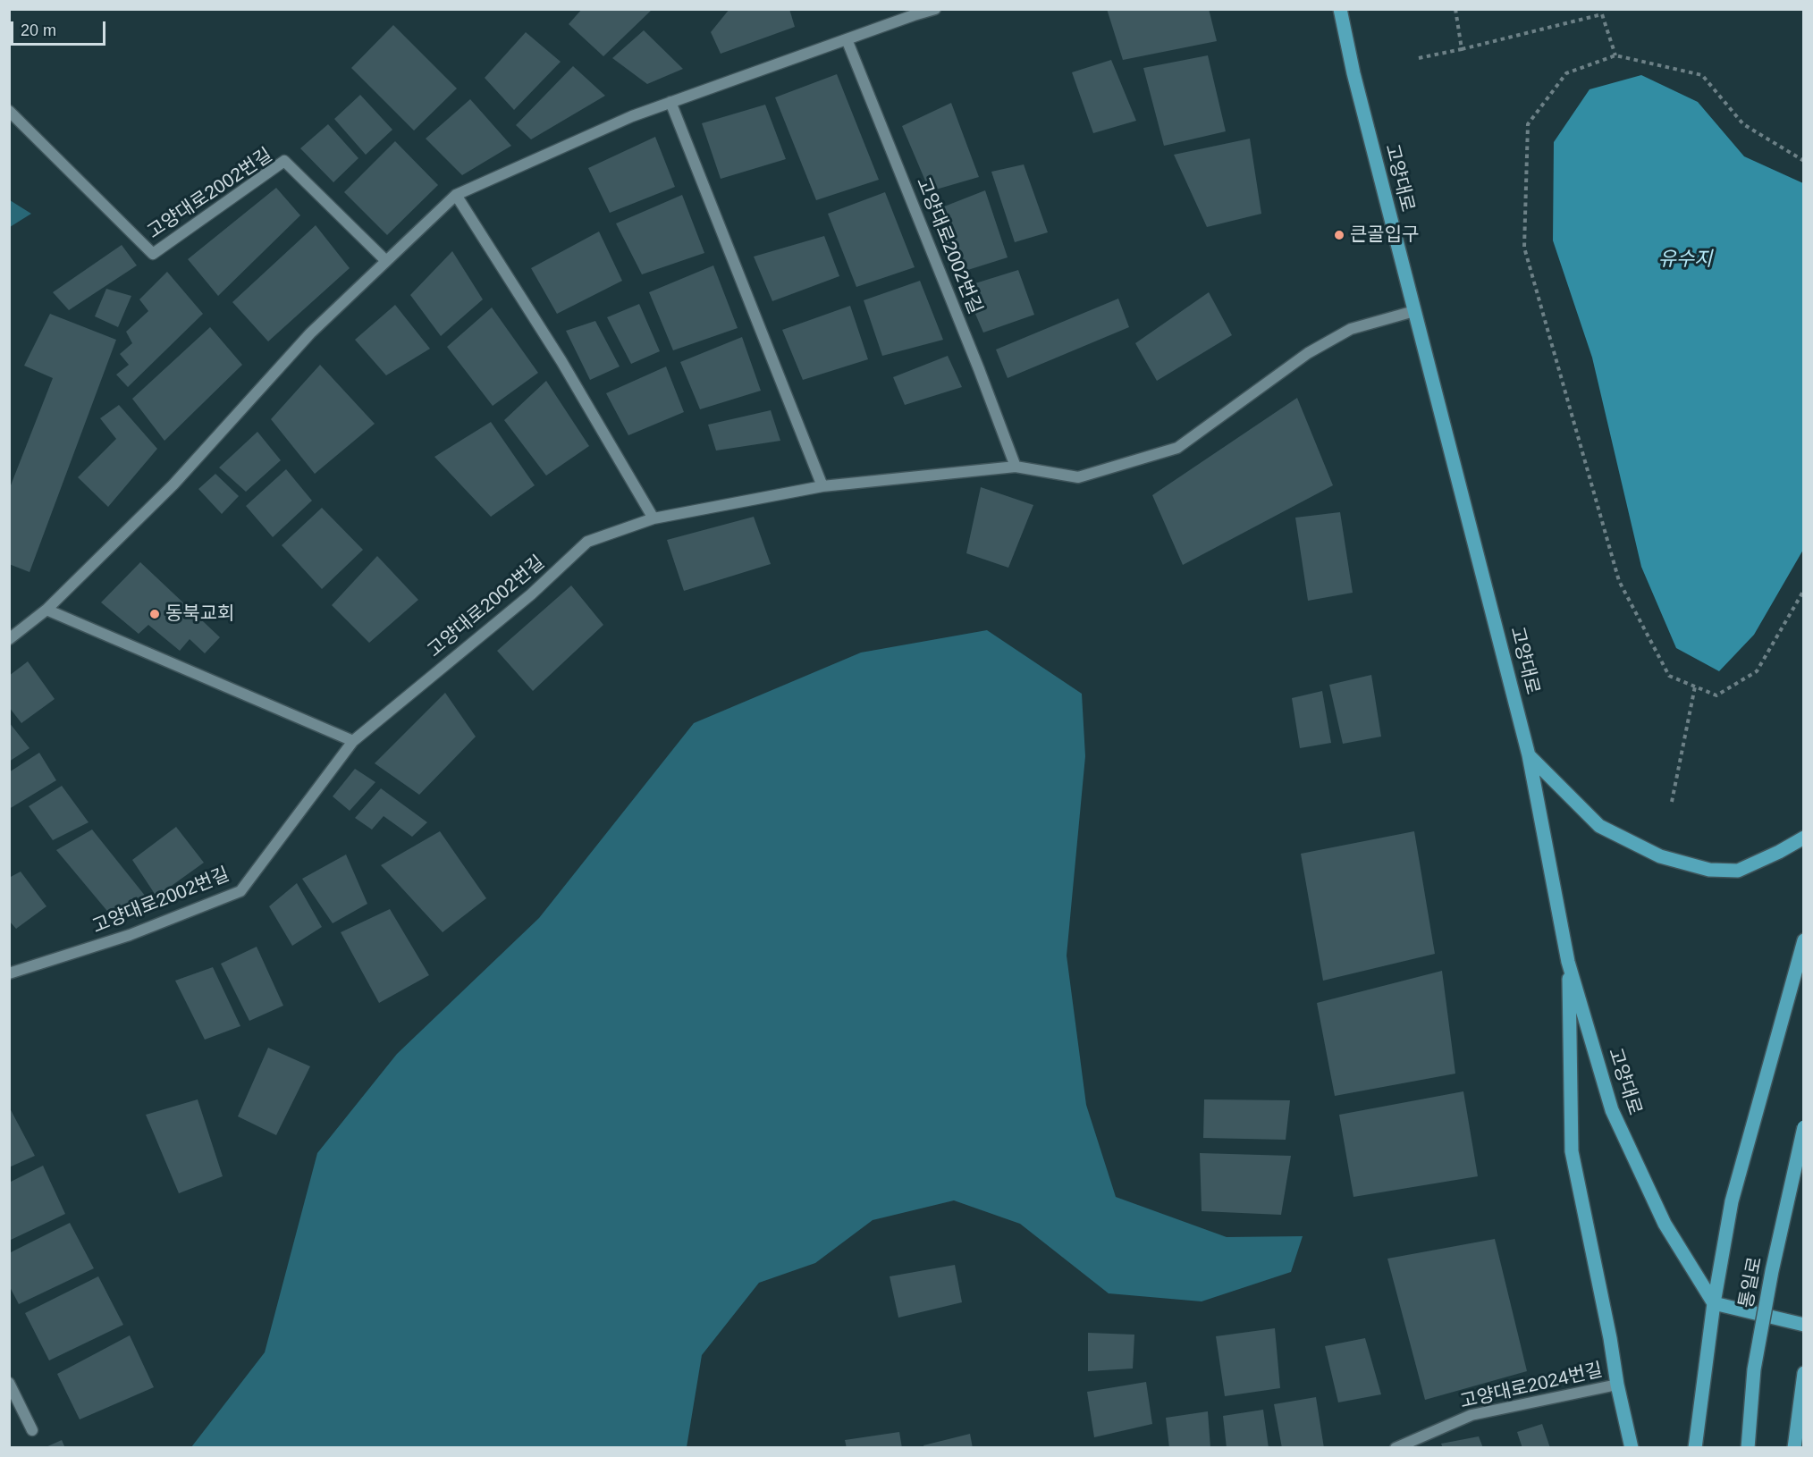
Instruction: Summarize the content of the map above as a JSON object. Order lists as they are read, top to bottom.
{
  "streets": {
    "main road": ["고양대로", "통일로"],
    "street": ["고양대로2002번길", "고양대로2024번길"]
  },
  "crossings": [
    ["고양대로", "고양대로2002번길"]
  ],
  "water": ["유수지"],
  "places": ["큰골입구", "동북교회"],
  "scale_bar": "20 m"
}
